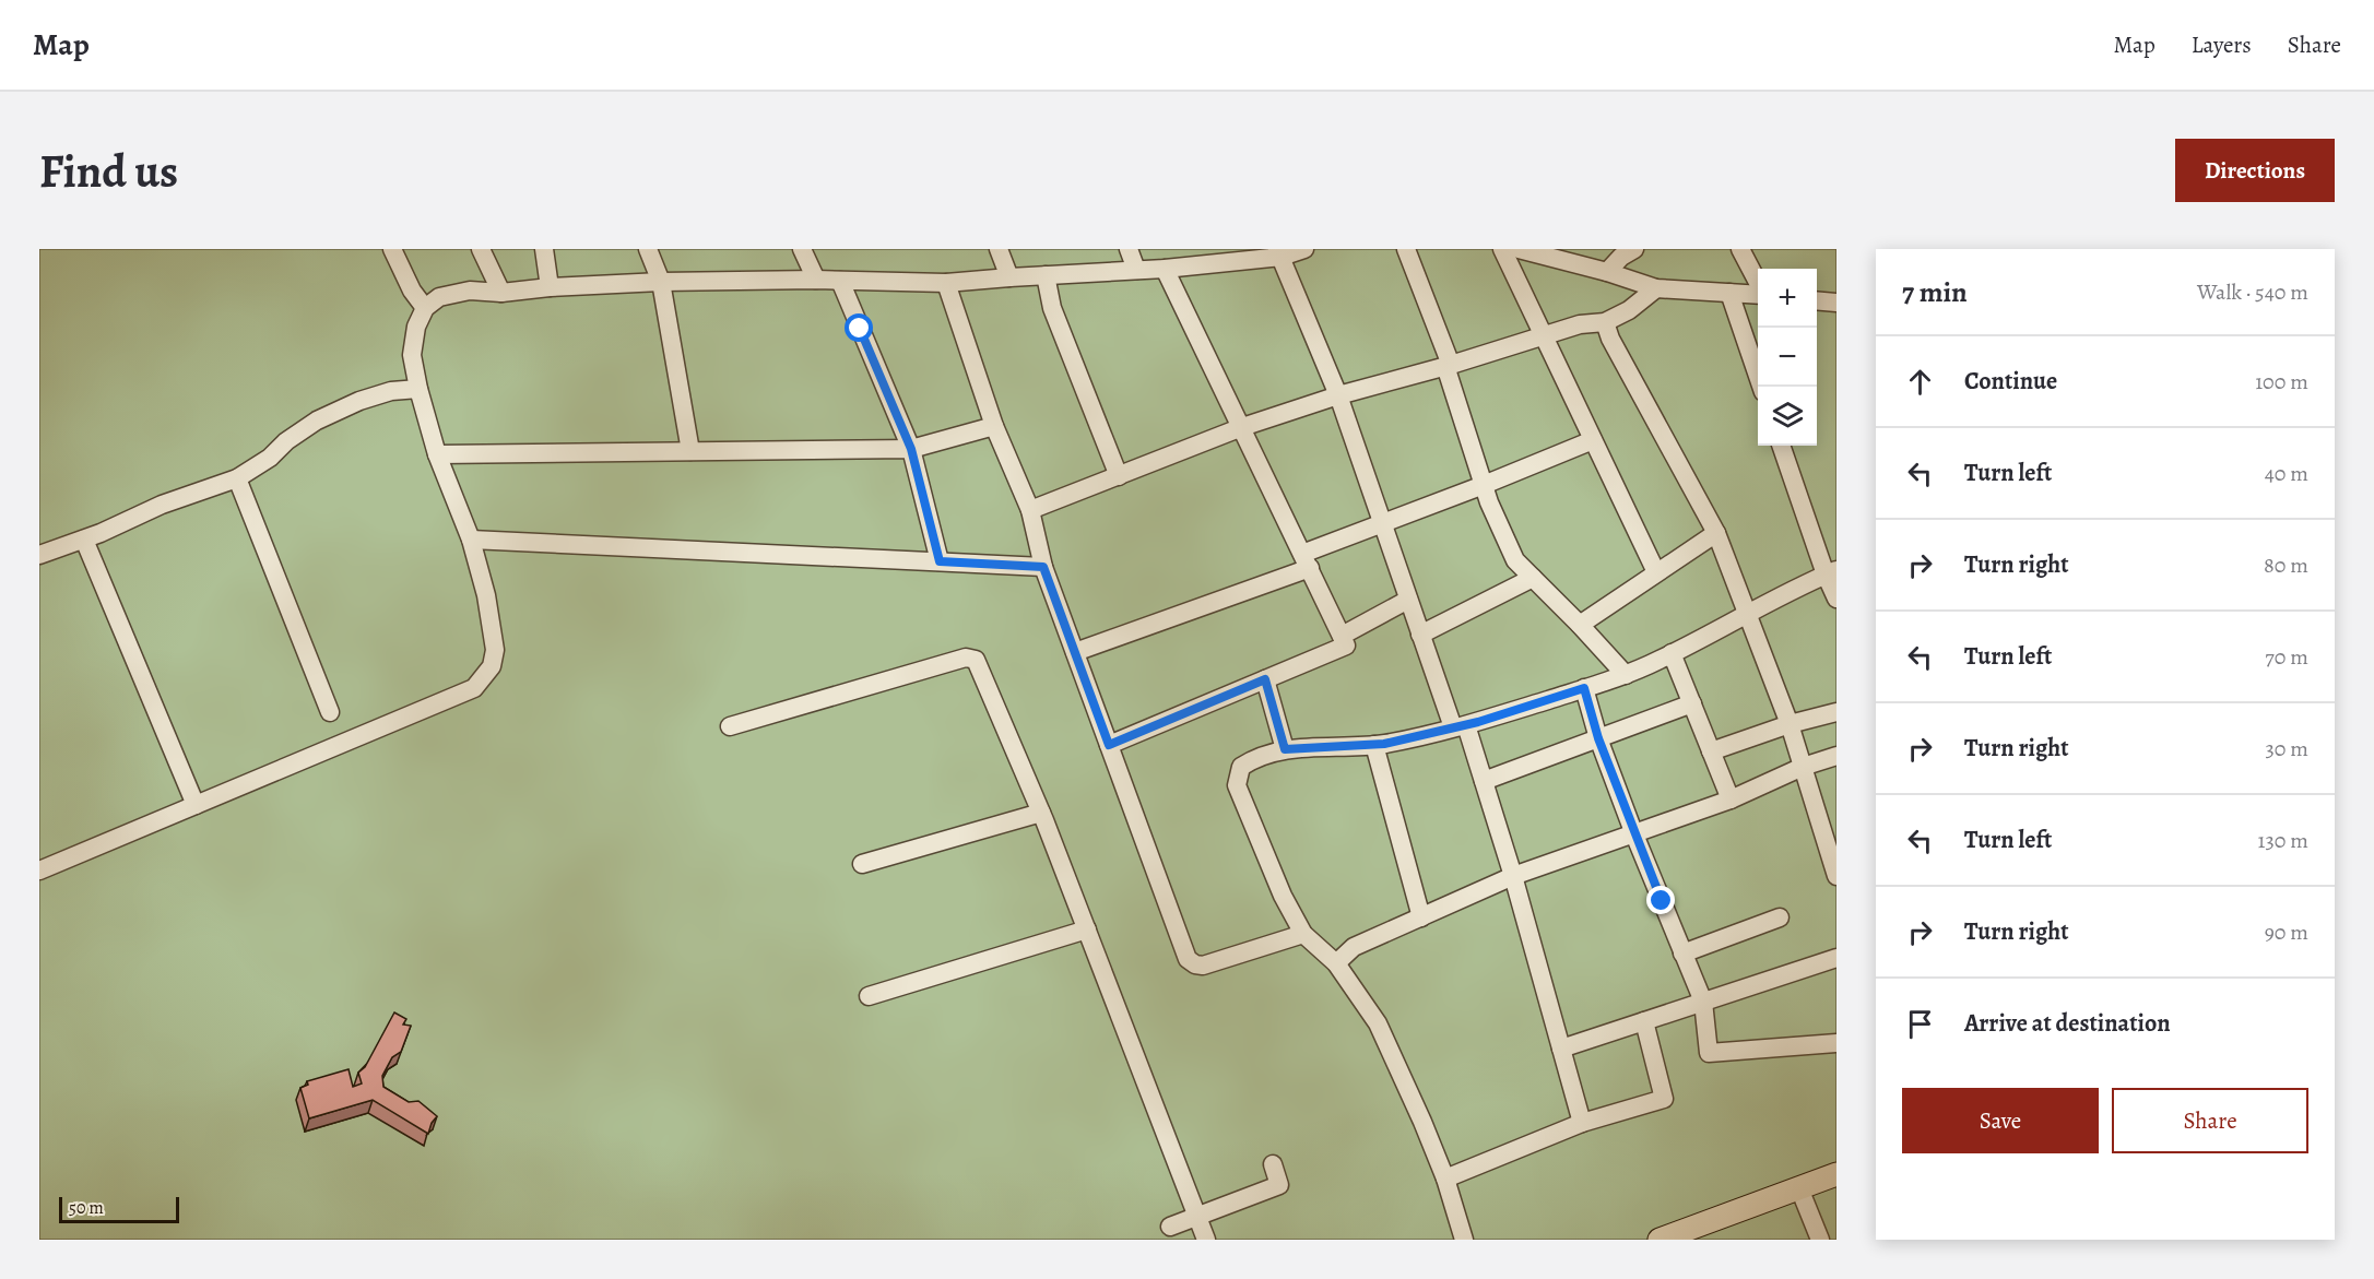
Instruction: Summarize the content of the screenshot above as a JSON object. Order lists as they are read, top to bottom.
{
  "scale_bar": "50 m",
  "page": {
    "header": "Map",
    "nav": ["Map", "Layers", "Share"],
    "buttons": [
      "Directions",
      ["Save", "Share"]
    ],
    "title": "Find us",
    "heading": ["7 min", "Walk · 540 m"],
    "map_buttons": ["+", "−"],
    "list": [
      ["Continue", "100 m"],
      ["Turn left", "40 m"],
      ["Turn right", "80 m"],
      ["Turn left", "70 m"],
      ["Turn right", "30 m"],
      ["Turn left", "130 m"],
      ["Turn right", "90 m"],
      "Arrive at destination"
    ],
    "scale": "50 m"
  }
}
